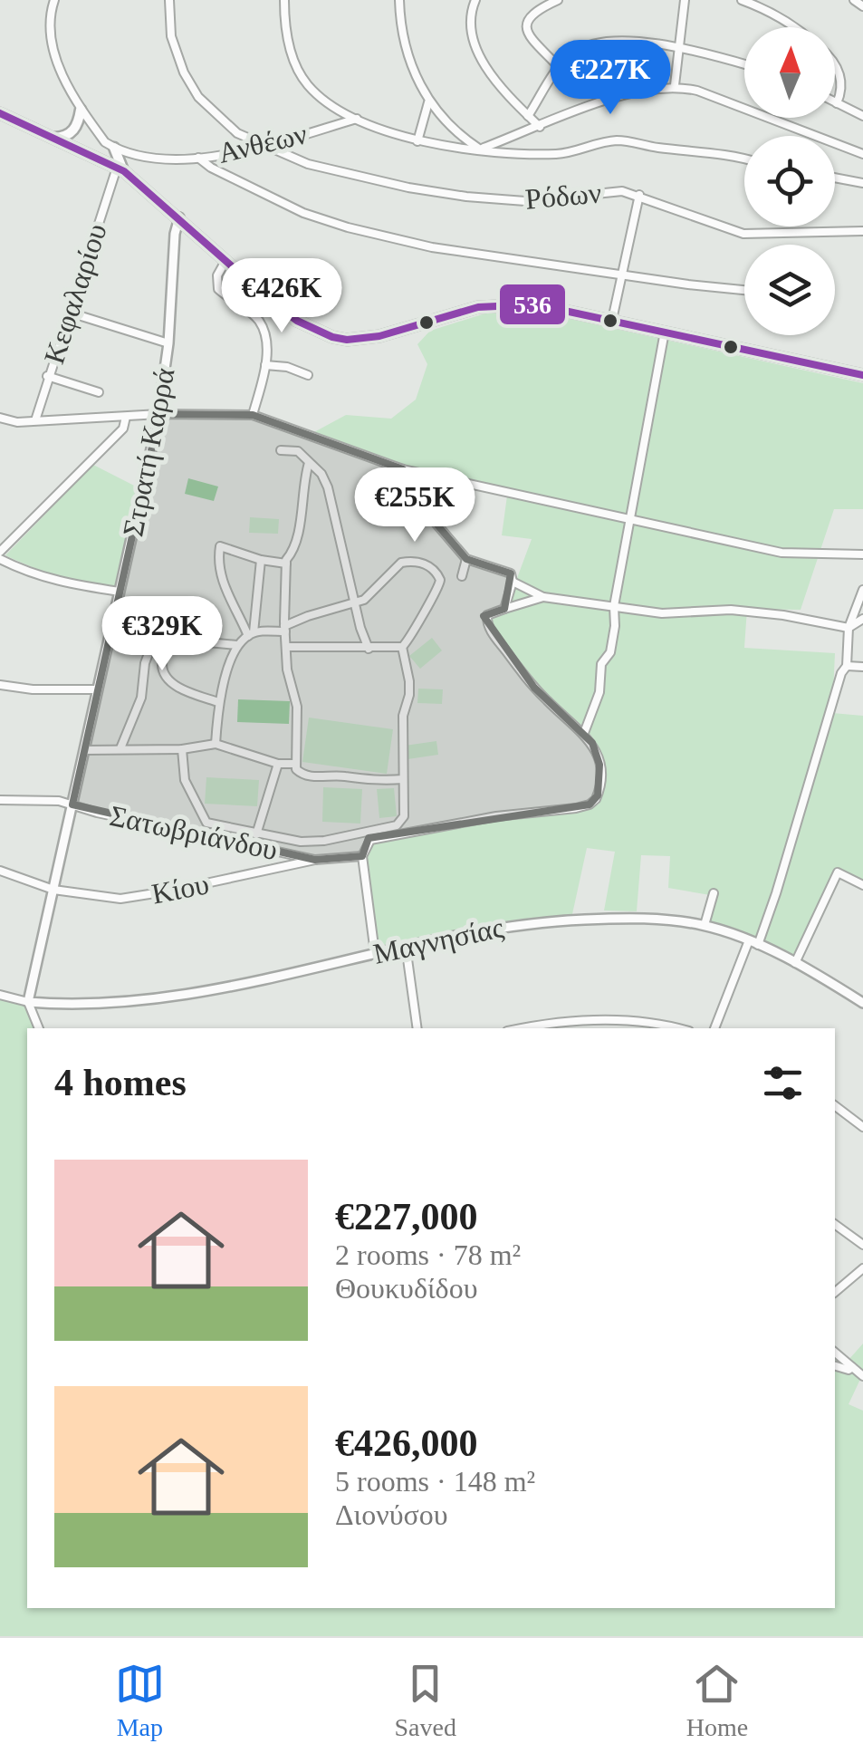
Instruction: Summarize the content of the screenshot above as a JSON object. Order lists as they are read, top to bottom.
{
  "streets": {
    "street": [
      "Ανθέων",
      "Ρόδων",
      "Κεφαλαρίου",
      "Στρατή Καρρά",
      "Σατωβριάνδου",
      "Κίου",
      "Μαγνησίας"
    ]
  },
  "crossings": [
    ["Ανθέων", "Ρόδων"],
    ["Στρατή Καρρά", "Σατωβριάνδου"],
    ["Στρατή Καρρά", "Κίου"],
    ["Στρατή Καρρά", "Μαγνησίας"],
    ["Σατωβριάνδου", "Κίου"]
  ],
  "lines": ["transit line 536"],
  "north": "top",
  "page": {
    "price": [
      "€227K",
      "€426K",
      "€255K",
      "€329K"
    ],
    "heading": "4 homes",
    "list": [
      {
        "name": "€227,000",
        "note": "2 rooms · 78 m² · Θουκυδίδου"
      },
      {
        "name": "€426,000",
        "note": "5 rooms · 148 m² · Διονύσου"
      }
    ],
    "tabs": ["Map", "Saved", "Home"]
  }
}
